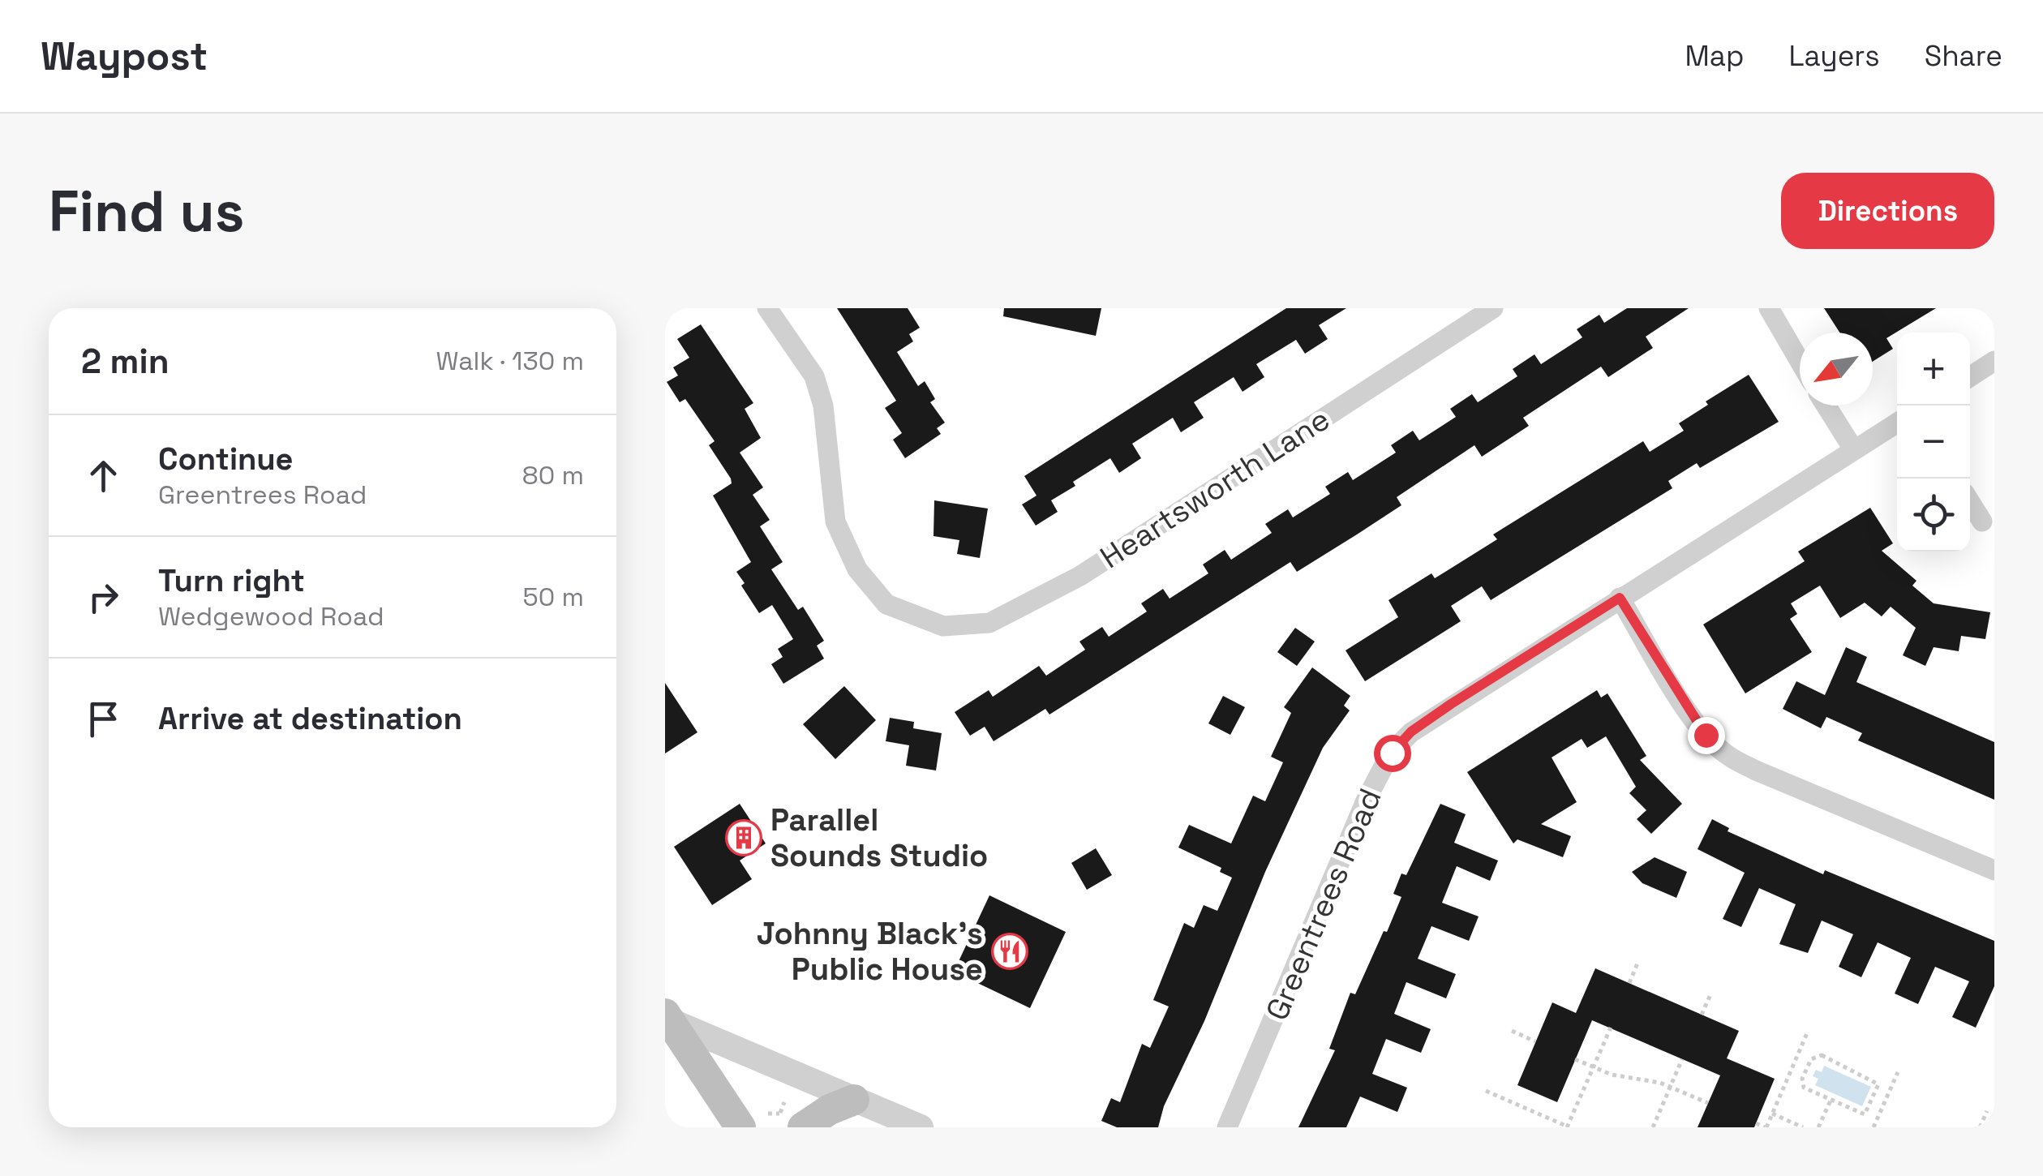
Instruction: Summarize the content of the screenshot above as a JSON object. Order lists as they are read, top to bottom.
{
  "streets": {
    "street": ["Heartsworth Lane", "Greentrees Road"]
  },
  "places": {
    "building": ["Parallel Sounds Studio"],
    "restaurant": ["Johnny Black's Public House"]
  },
  "north": "bottom left",
  "page": {
    "header": "Waypost",
    "nav": ["Map", "Layers", "Share"],
    "buttons": "Directions",
    "title": "Find us",
    "heading": ["2 min", "Walk · 130 m"],
    "map_buttons": ["+", "−"],
    "list": [
      ["Continue", "Greentrees Road", "80 m"],
      ["Turn right", "Wedgewood Road", "50 m"],
      "Arrive at destination"
    ]
  }
}
